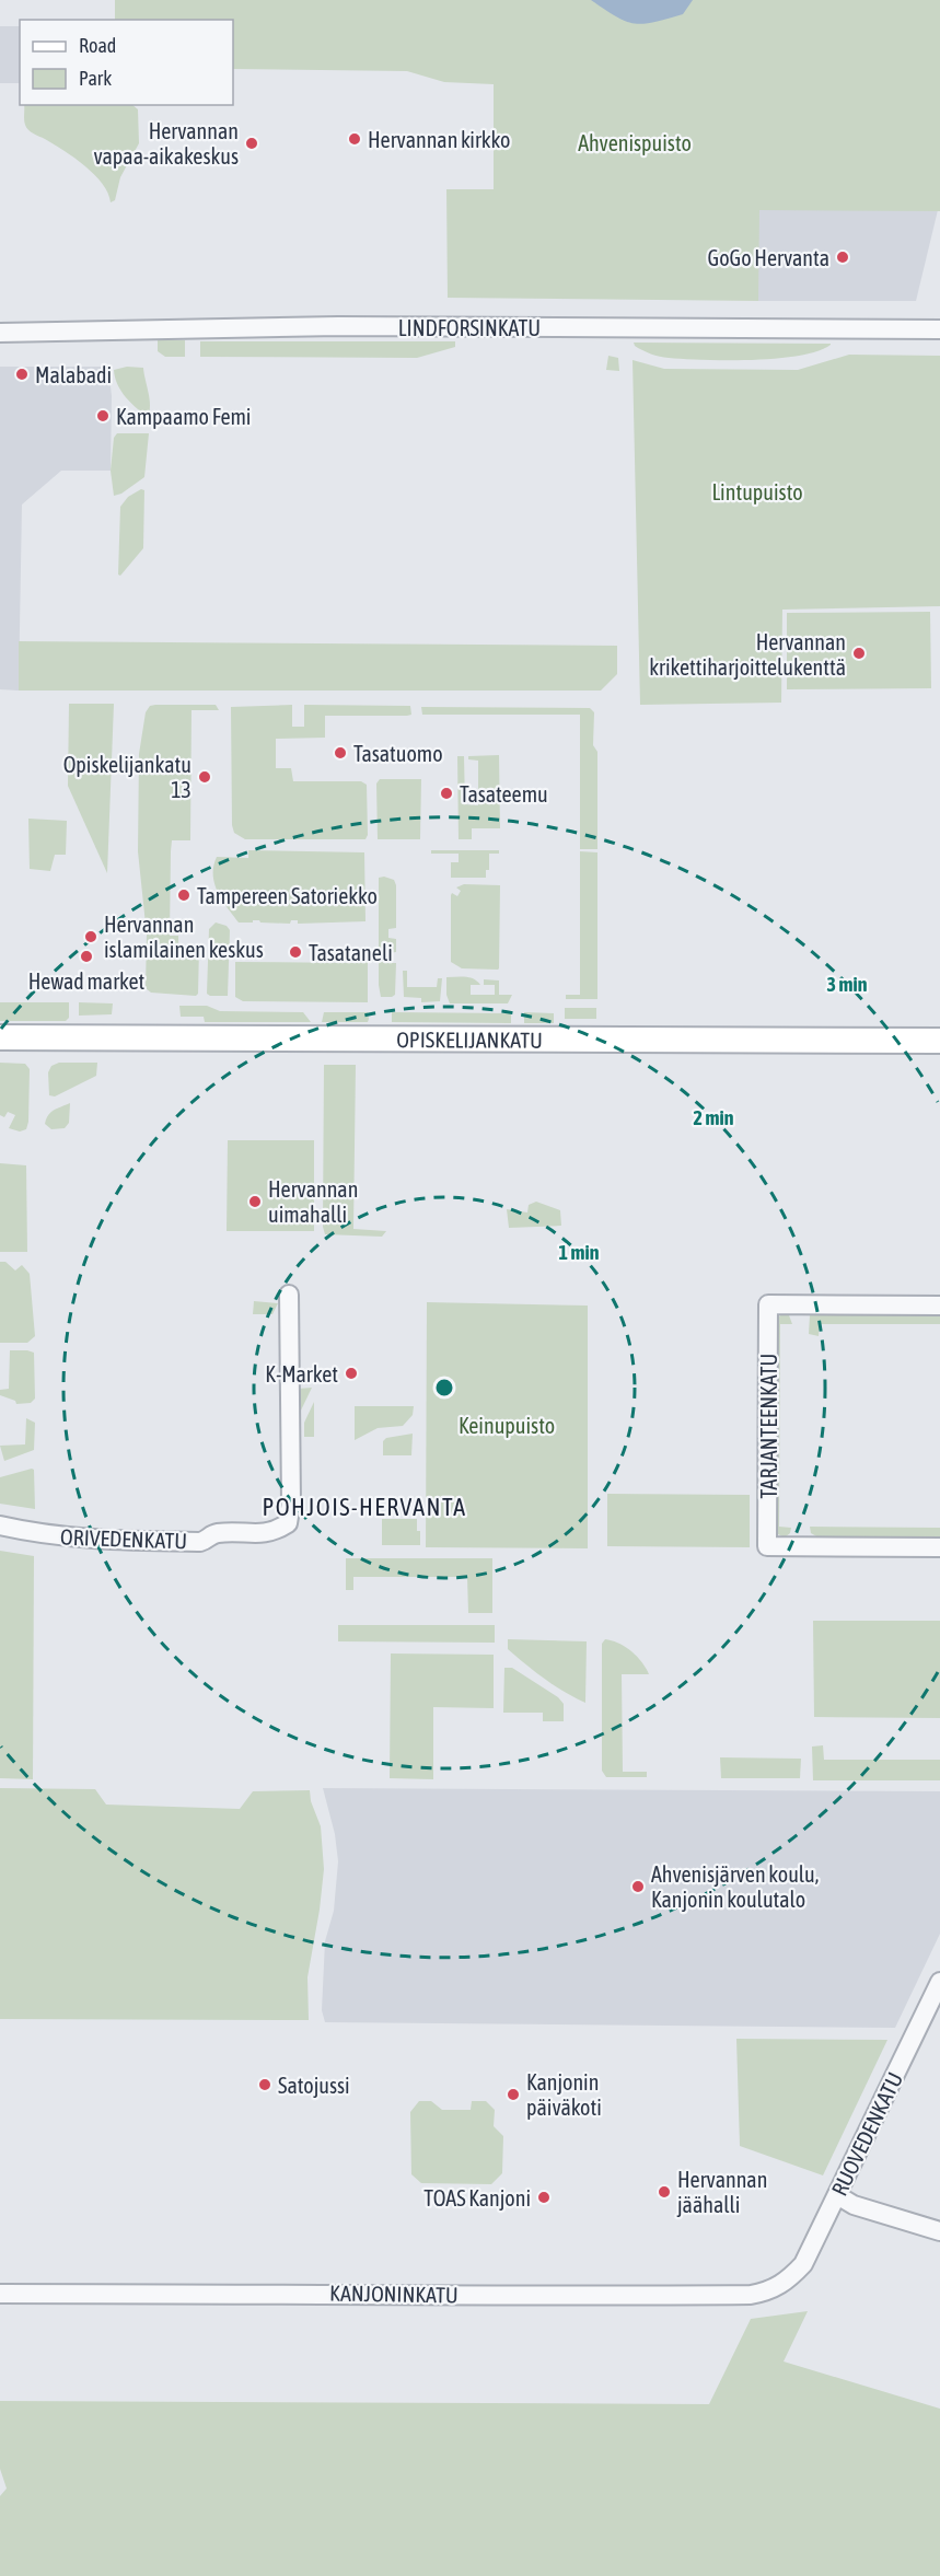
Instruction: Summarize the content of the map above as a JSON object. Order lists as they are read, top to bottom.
{
  "streets": {
    "main road": ["OPISKELIJANKATU"],
    "street": [
      "LINDFORSINKATU",
      "TARJANTEENKATU",
      "ORIVEDENKATU",
      "RUOVEDENKATU",
      "KANJONINKATU"
    ]
  },
  "crossings": [
    ["RUOVEDENKATU", "KANJONINKATU"]
  ],
  "districts": ["POHJOIS-HERVANTA"],
  "parks": ["Ahvenispuisto", "Lintupuisto", "Keinupuisto"],
  "places": [
    "Hervannan kirkko",
    "Hervannan vapaa-aikakeskus",
    "GoGo Hervanta",
    "Malabadi",
    "Kampaamo Femi",
    "Hervannan krikettiharjoittelukenttä",
    "Tasatuomo",
    "Opiskelijankatu 13",
    "Tasateemu",
    "Tampereen Satoriekko",
    "Hervannan islamilainen keskus",
    "Tasataneli",
    "Hewad market",
    "Hervannan uimahalli",
    "K-Market",
    "Ahvenisjärven koulu, Kanjonin koulutalo",
    "Satojussi",
    "Kanjonin päiväkoti",
    "Hervannan jäähalli",
    "TOAS Kanjoni"
  ],
  "legend": ["Road", "Park"],
  "rings": ["3 min", "2 min", "1 min"]
}
